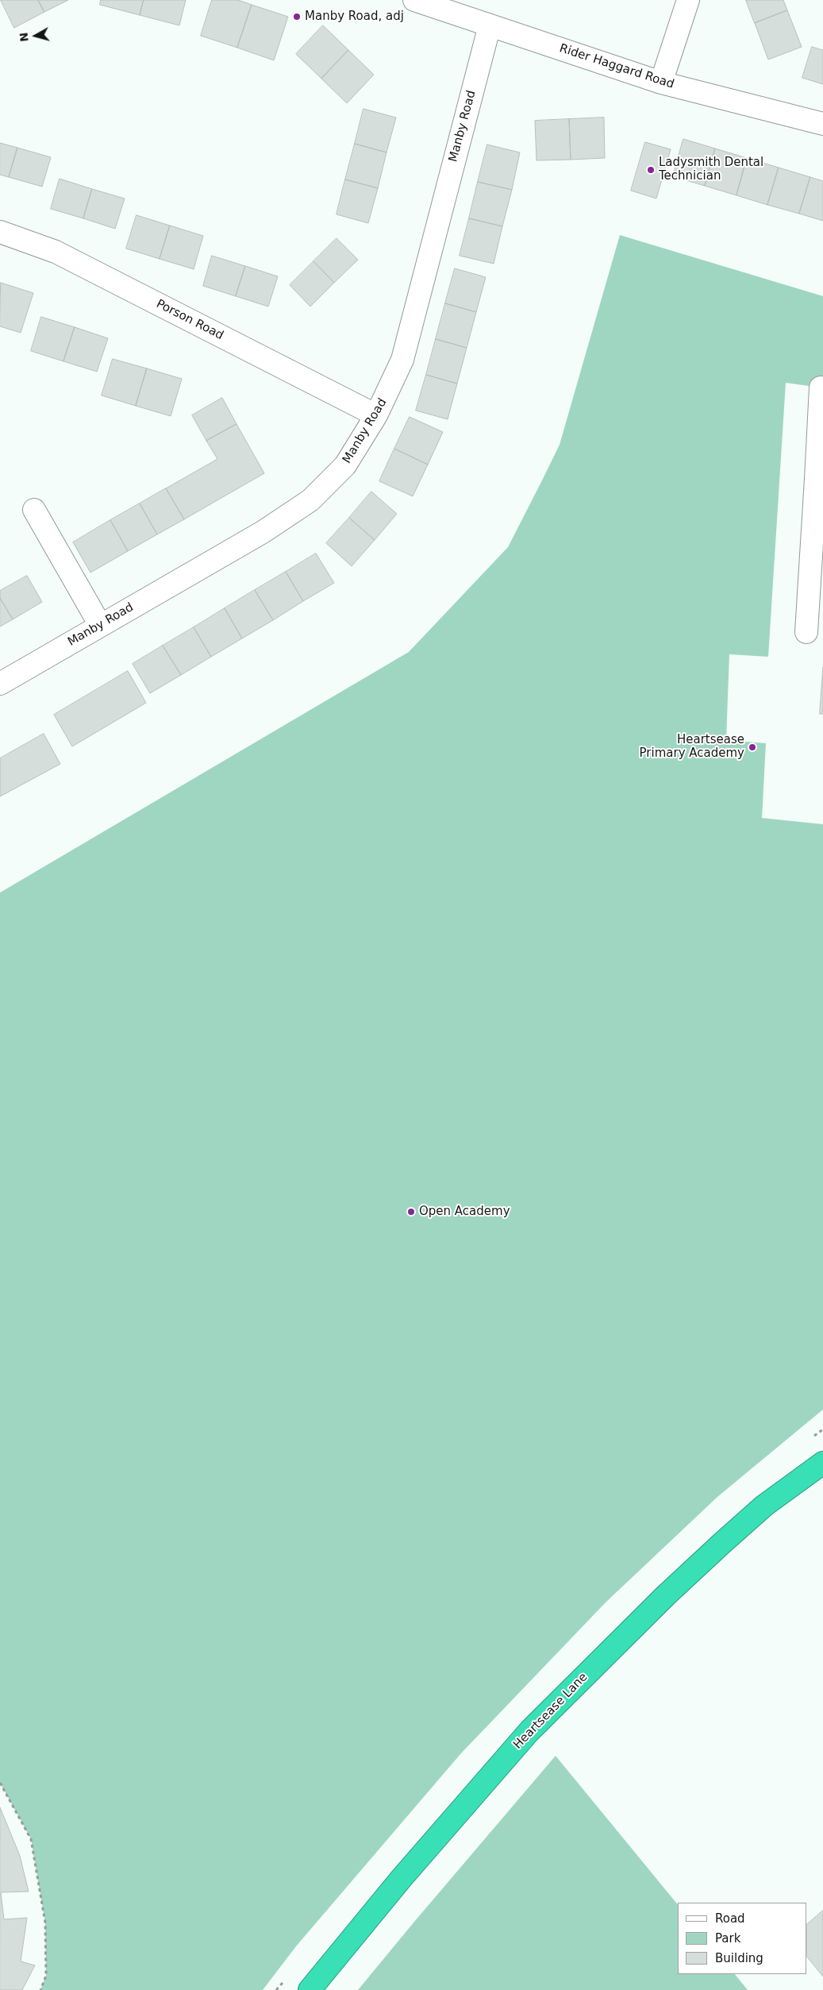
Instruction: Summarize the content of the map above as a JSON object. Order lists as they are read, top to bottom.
{
  "streets": {
    "highway": ["Heartsease Lane"],
    "street": ["Rider Haggard Road", "Manby Road", "Porson Road"]
  },
  "crossings": [
    ["Rider Haggard Road", "Manby Road"],
    ["Manby Road", "Porson Road"]
  ],
  "places": [
    "Manby Road, adj",
    "Ladysmith Dental Technician",
    "Heartsease Primary Academy",
    "Open Academy"
  ],
  "legend": ["Road", "Park", "Building"],
  "north": "left"
}
